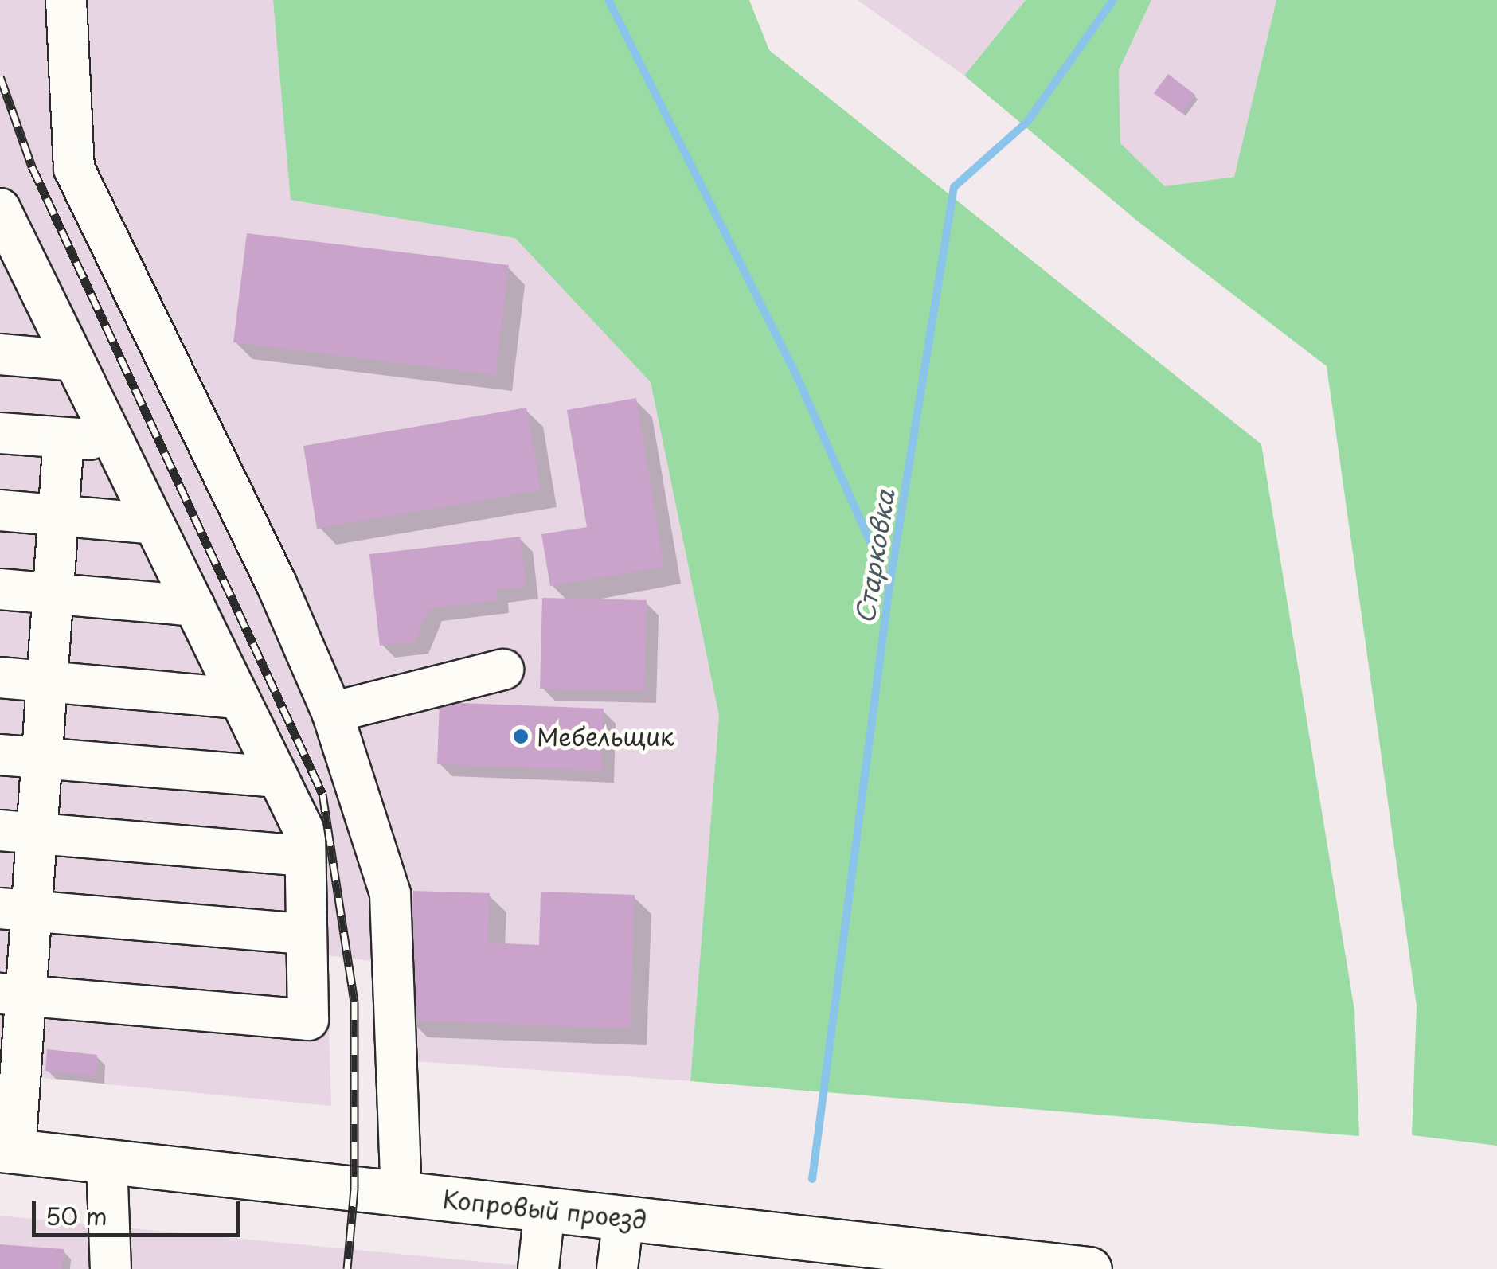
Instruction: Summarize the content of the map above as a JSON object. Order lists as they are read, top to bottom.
{
  "streets": {
    "main road": ["Копровый проезд"]
  },
  "water": ["Старковка"],
  "places": ["Мебельщик"],
  "scale_bar": "50 m"
}
